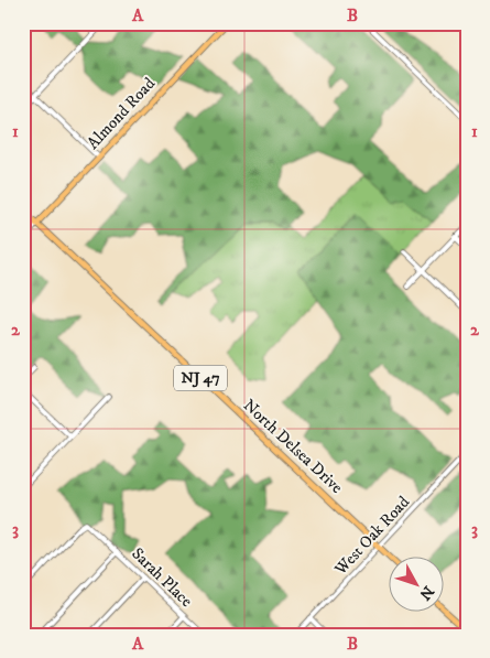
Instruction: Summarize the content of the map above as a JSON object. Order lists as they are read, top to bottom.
{
  "streets": {
    "main road": ["Almond Road", "NJ 47", "North Delsea Drive"],
    "street": ["West Oak Road", "Sarah Place"]
  },
  "crossings": [
    ["Almond Road", "North Delsea Drive"],
    ["North Delsea Drive", "West Oak Road"]
  ],
  "north": "bottom right",
  "grid": {
    "columns": ["A", "B"],
    "rows": ["1", "2", "3"]
  }
}
